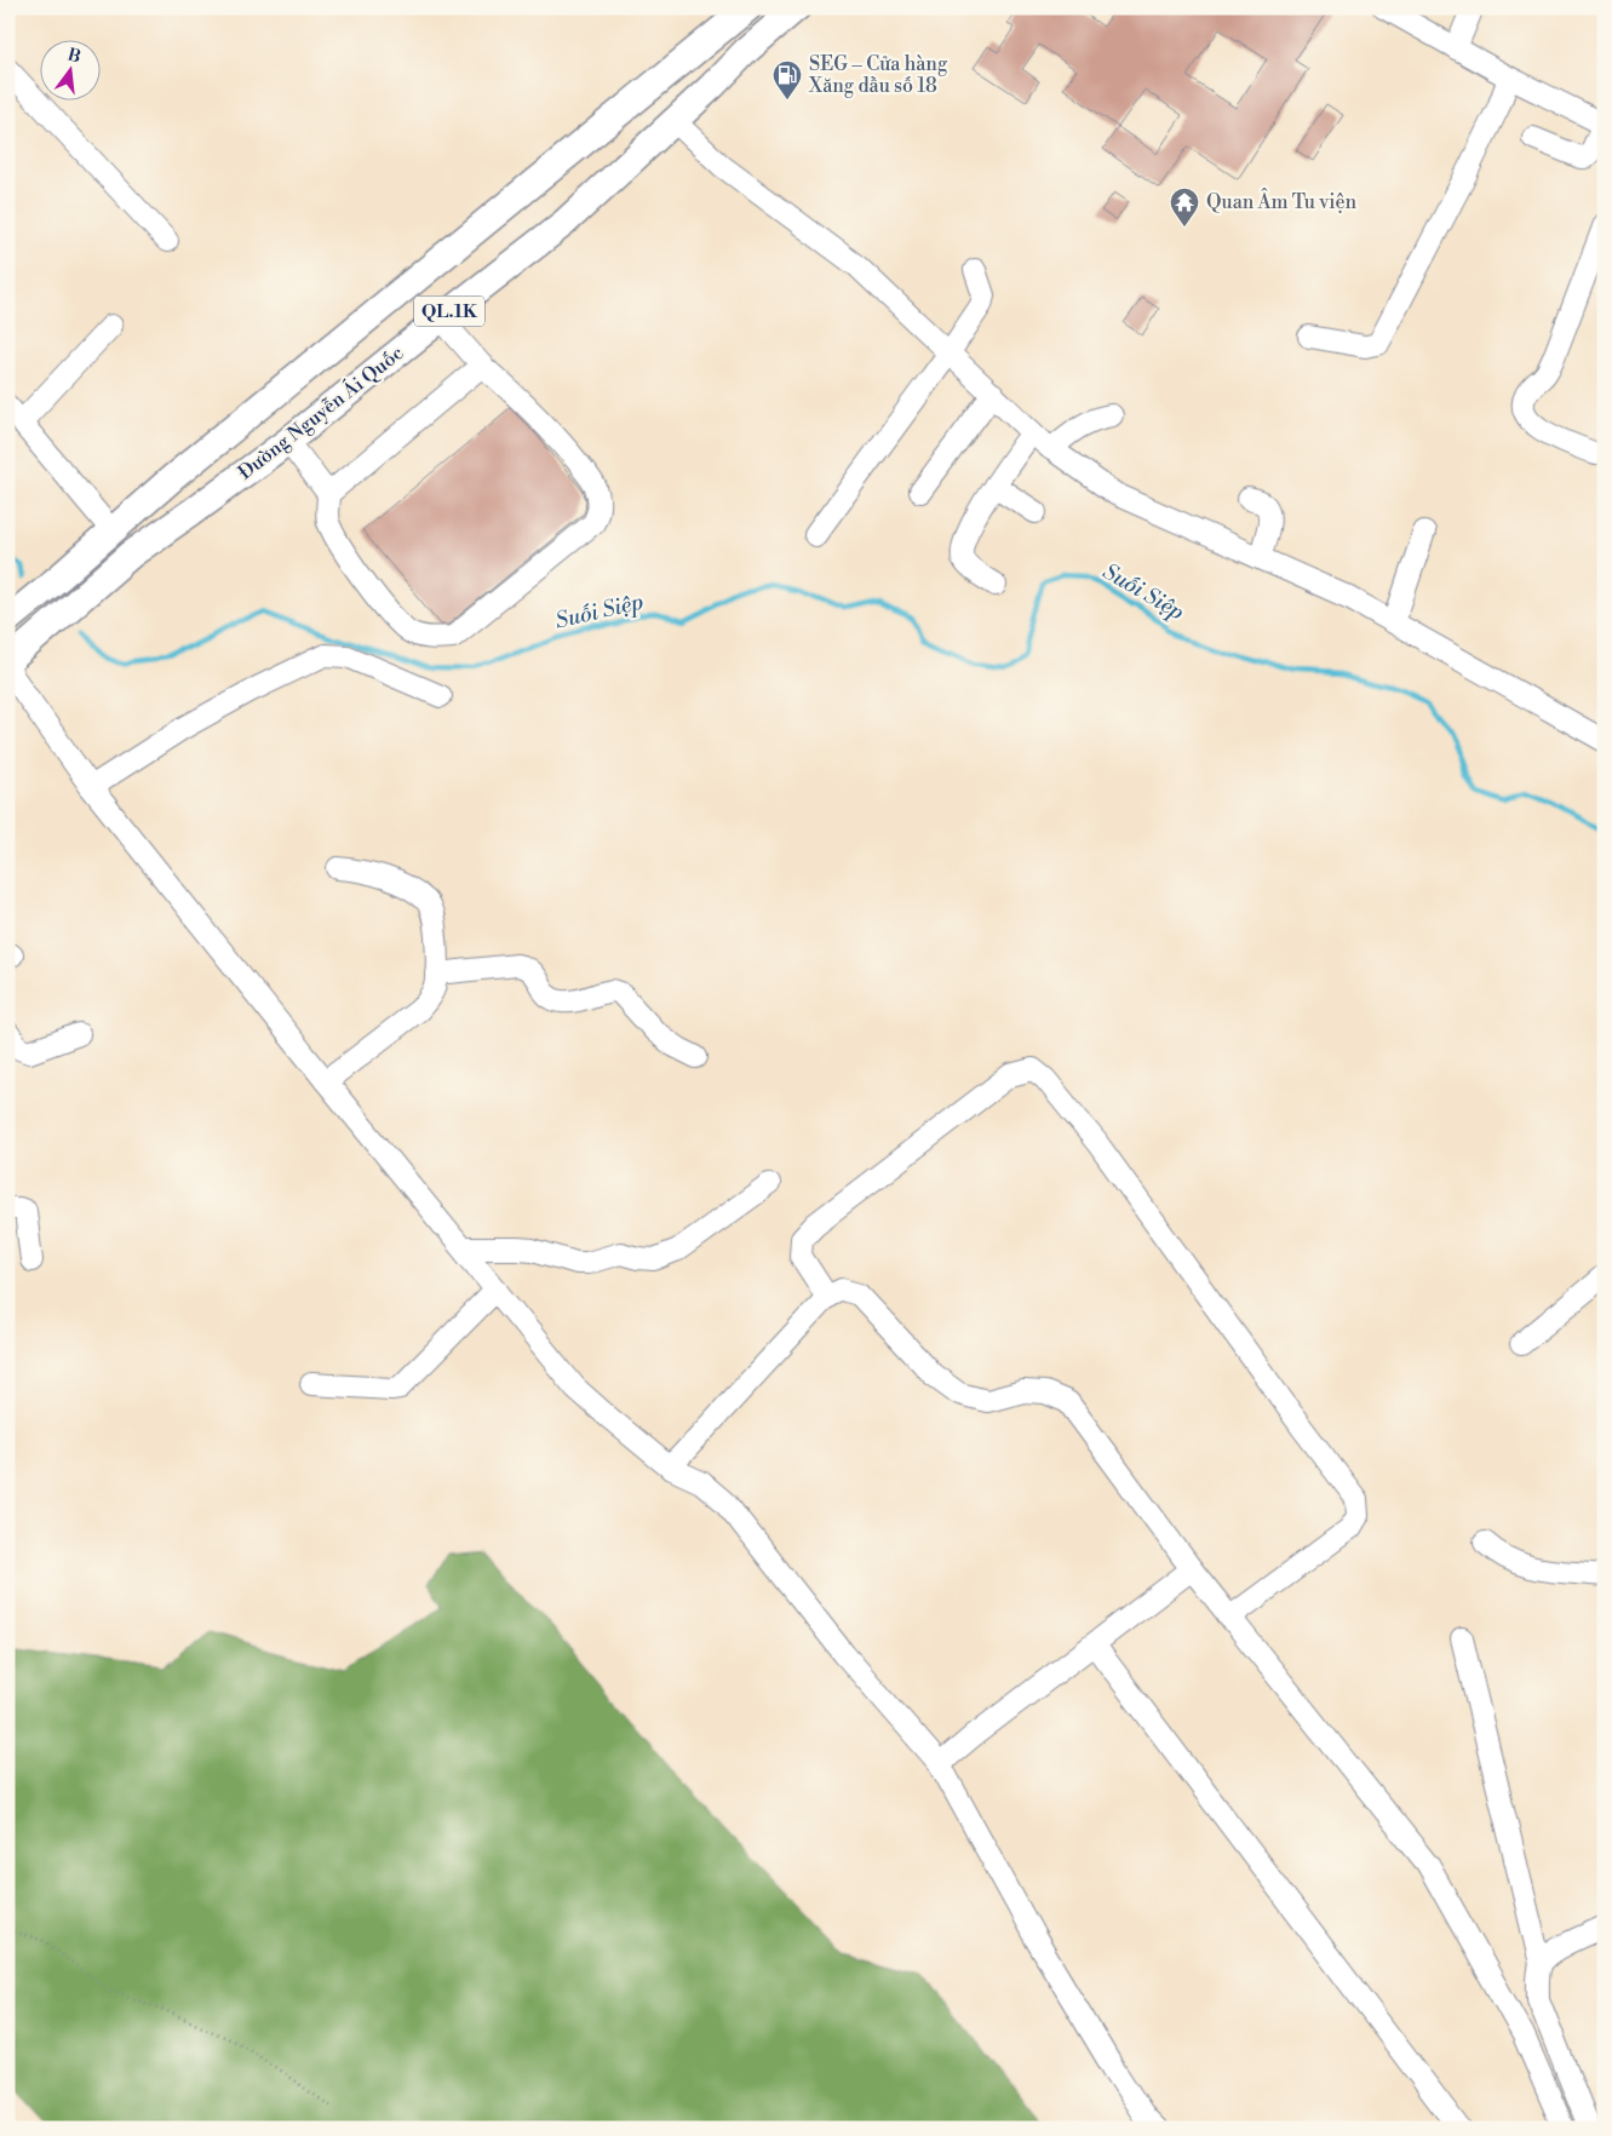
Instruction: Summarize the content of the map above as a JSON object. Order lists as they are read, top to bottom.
{
  "streets": {
    "main road": ["QL.1K", "Đường Nguyễn Ái Quốc"]
  },
  "water": ["Suối Siệp"],
  "places": {
    "fuel station": ["SEG – Cửa hàng Xăng dầu số 18"],
    "temple": ["Quan Âm Tu viện"]
  },
  "north": "top"
}
